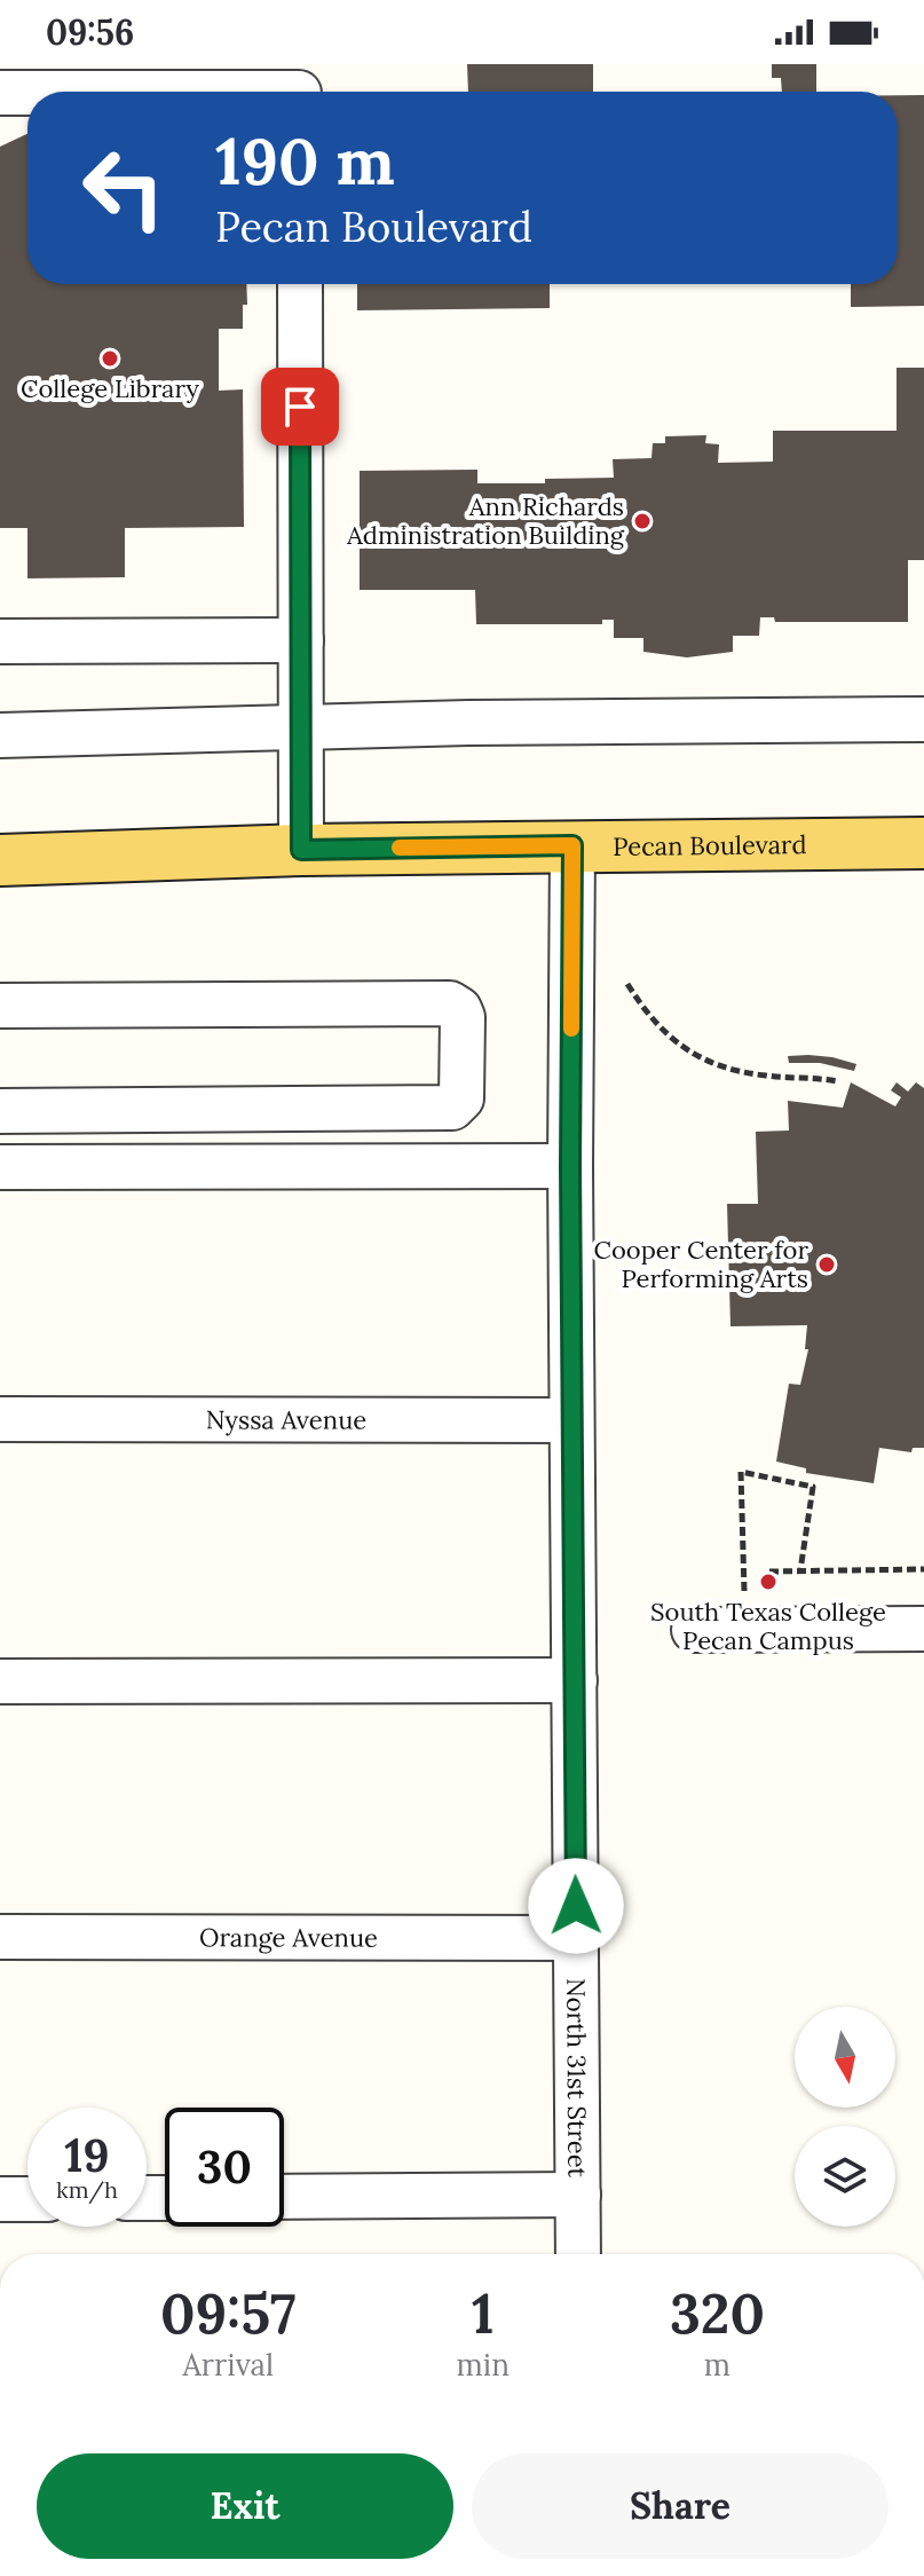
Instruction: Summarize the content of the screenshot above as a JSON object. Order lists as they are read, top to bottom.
{
  "streets": {
    "main road": ["Pecan Boulevard"],
    "street": ["Nyssa Avenue", "Orange Avenue", "North 31st Street"]
  },
  "crossings": [
    ["Pecan Boulevard", "North 31st Street"],
    ["Nyssa Avenue", "North 31st Street"],
    ["Orange Avenue", "North 31st Street"]
  ],
  "places": [
    "College Library",
    "Ann Richards Administration Building",
    "Cooper Center for Performing Arts",
    "South Texas College Pecan Campus"
  ],
  "north": "bottom",
  "page": {
    "status": "09:56",
    "turn": ["190 m", "Pecan Boulevard"],
    "speed": "19 km/h",
    "limit": "30",
    "eta": [
      "09:57",
      "Arrival",
      "1",
      "min",
      "320",
      "m"
    ],
    "buttons": ["Exit", "Share"]
  }
}
